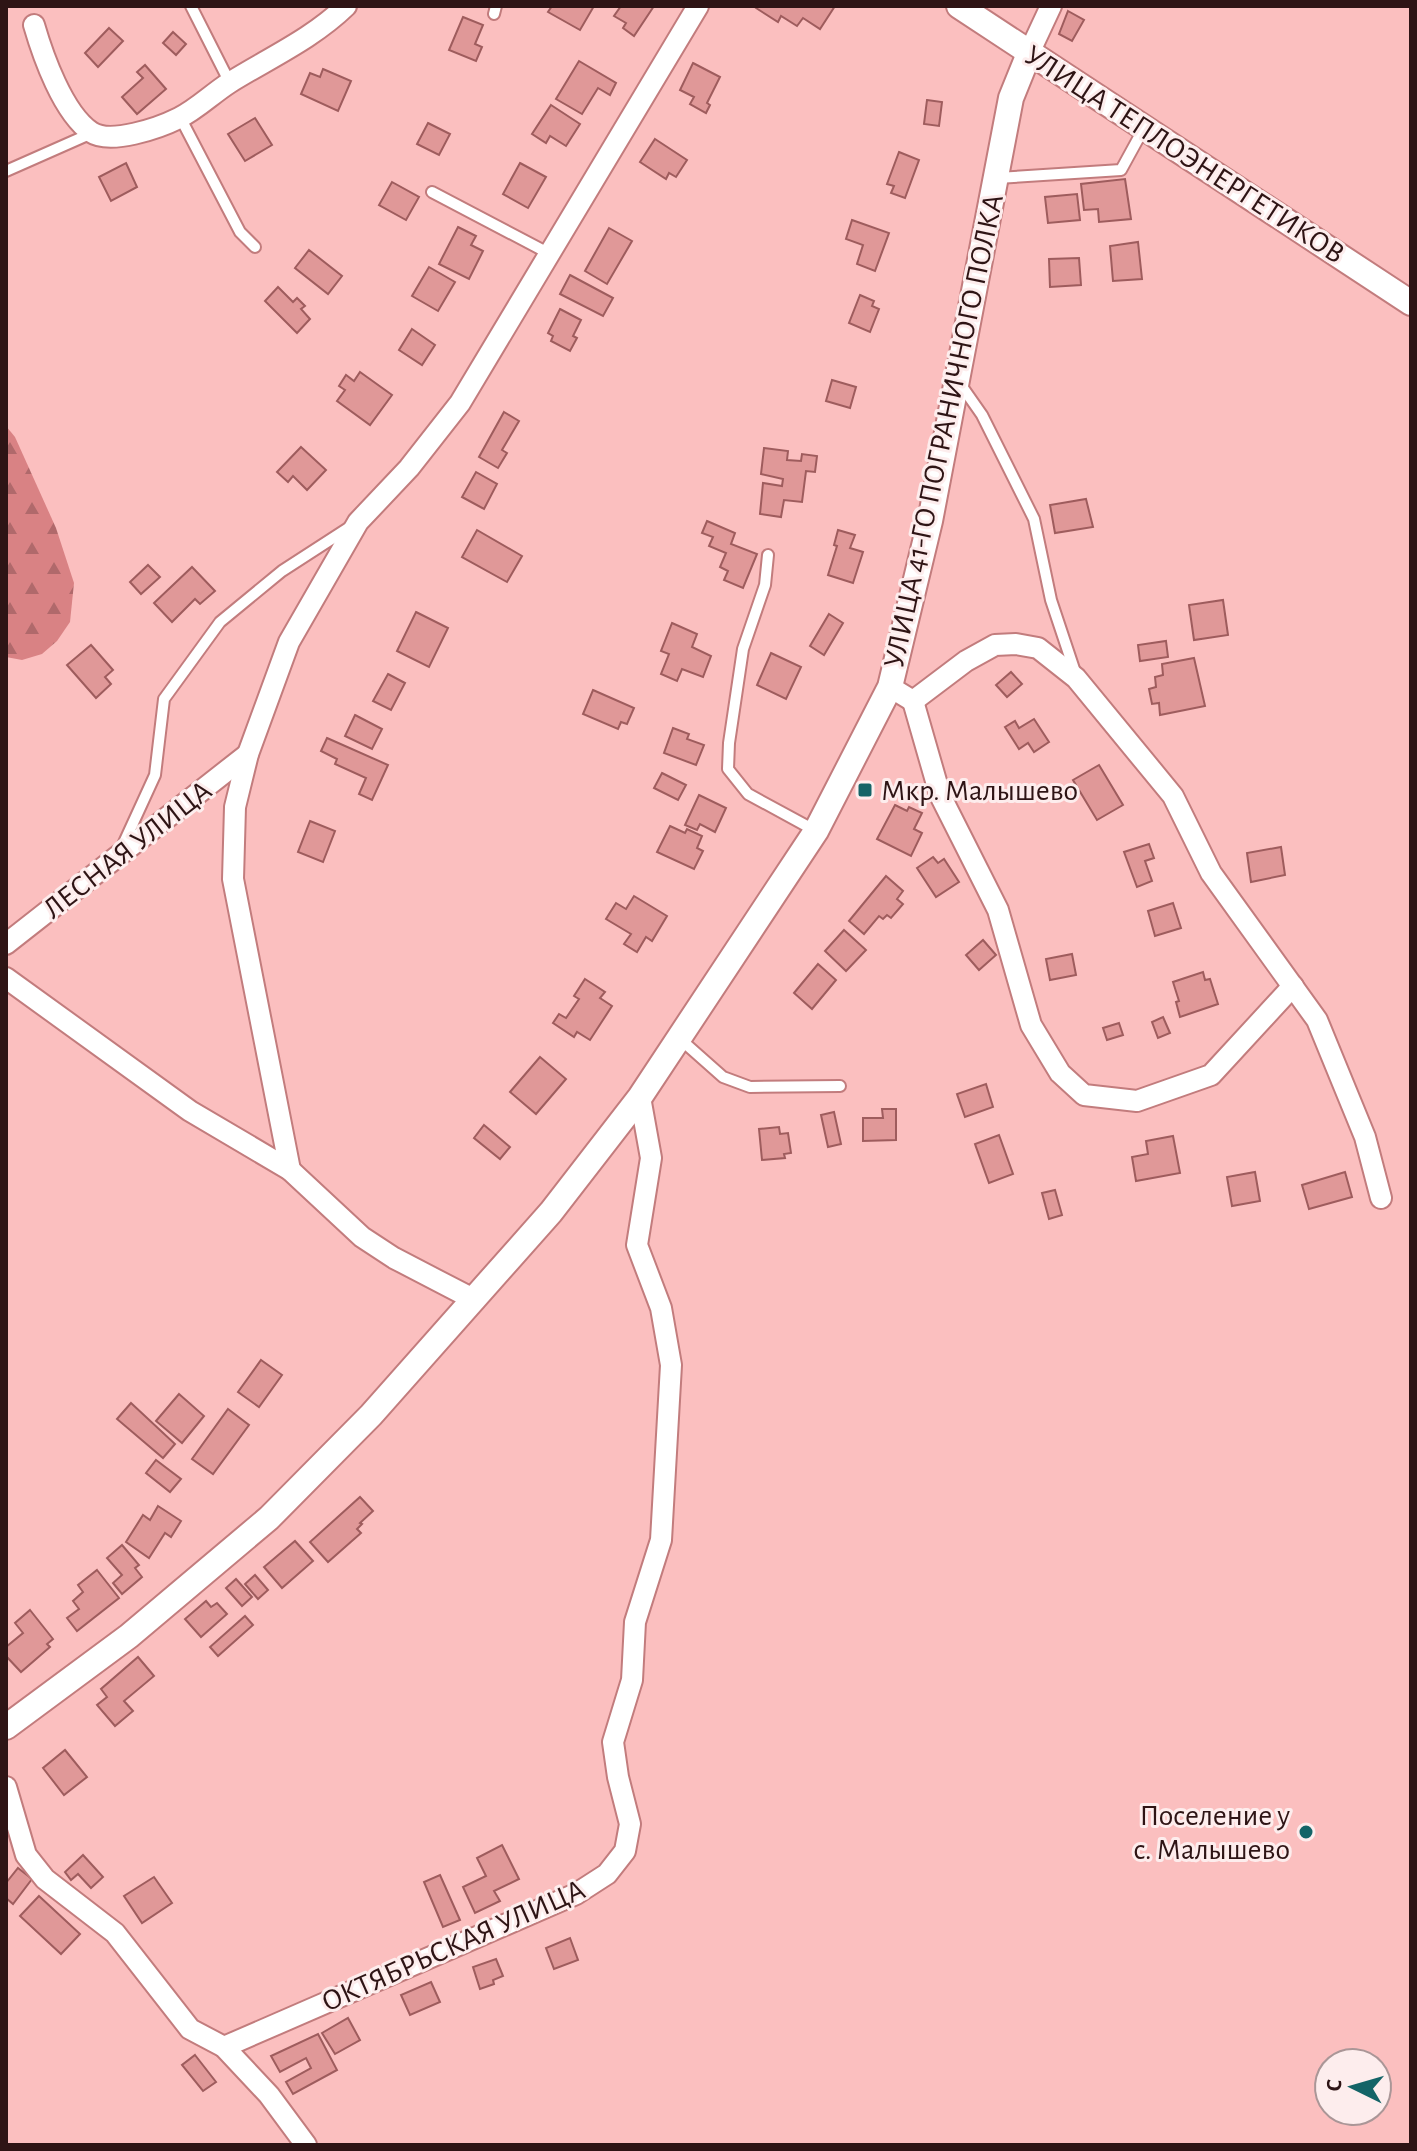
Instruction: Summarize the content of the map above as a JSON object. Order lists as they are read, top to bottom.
{
  "streets": {
    "street": [
      "УЛИЦА ТЕПЛОЭНЕРГЕТИКОВ",
      "УЛИЦА 41-ГО ПОГРАНИЧНОГО ПОЛКА",
      "ЛЕСНАЯ УЛИЦА",
      "ОКТЯБРЬСКАЯ УЛИЦА"
    ]
  },
  "crossings": [
    ["УЛИЦА ТЕПЛОЭНЕРГЕТИКОВ", "УЛИЦА 41-ГО ПОГРАНИЧНОГО ПОЛКА"],
    ["УЛИЦА 41-ГО ПОГРАНИЧНОГО ПОЛКА", "ОКТЯБРЬСКАЯ УЛИЦА"]
  ],
  "places": {
    "transit": ["Мкр. Малышево"],
    "other": ["Поселение у с. Малышево"]
  },
  "north": "left"
}
